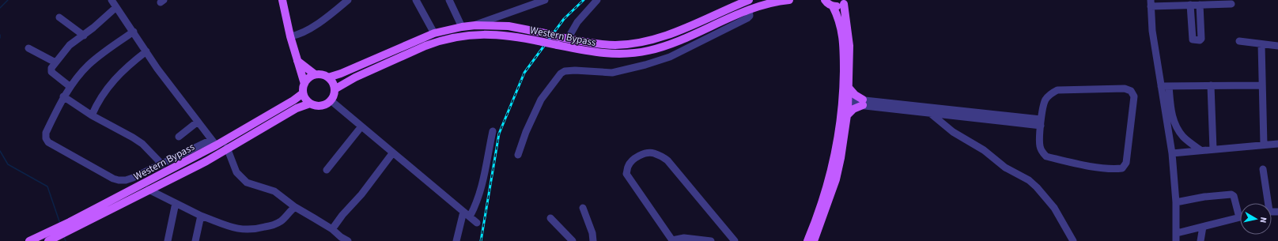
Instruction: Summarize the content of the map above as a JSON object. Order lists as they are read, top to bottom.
{
  "streets": {
    "main road": ["Western Bypass"]
  },
  "north": "right"
}
